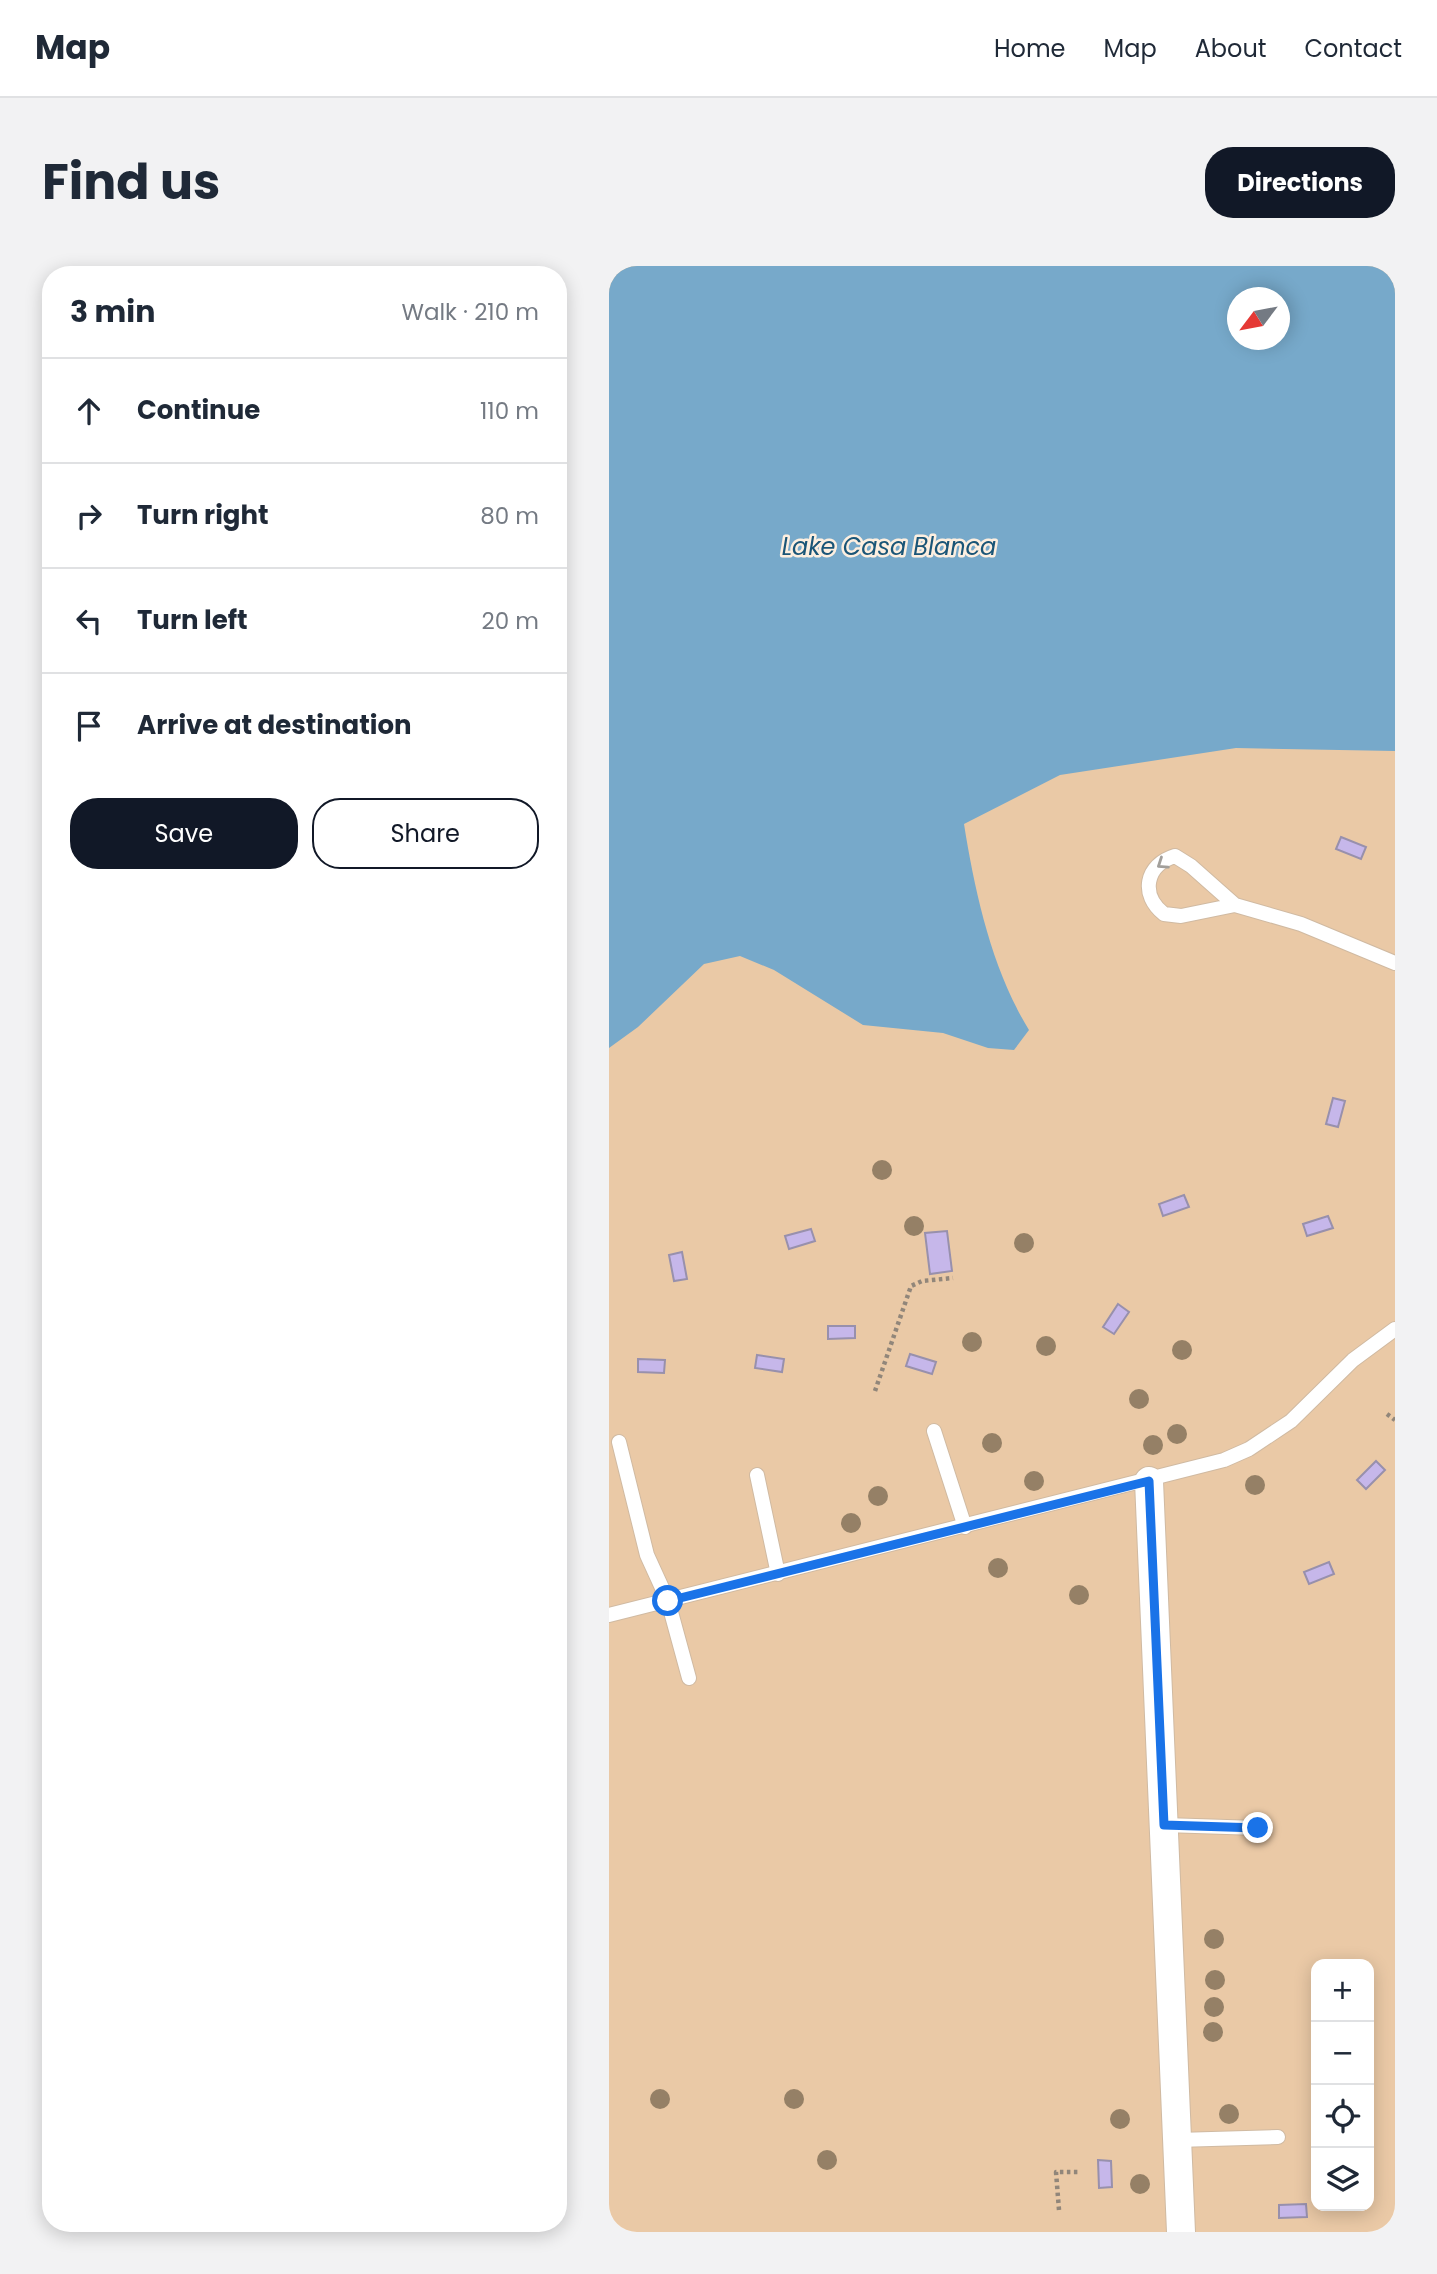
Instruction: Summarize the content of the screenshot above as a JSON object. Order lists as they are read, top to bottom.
{
  "water": ["Lake Casa Blanca"],
  "north": "bottom left",
  "page": {
    "header": "Map",
    "nav": [
      "Home",
      "Map",
      "About",
      "Contact"
    ],
    "title": "Find us",
    "buttons": [
      "Directions",
      ["Save", "Share"]
    ],
    "heading": ["3 min", "Walk · 210 m"],
    "list": [
      ["Continue", "110 m"],
      ["Turn right", "80 m"],
      ["Turn left", "20 m"],
      "Arrive at destination"
    ],
    "map_buttons": ["+", "−"]
  }
}
